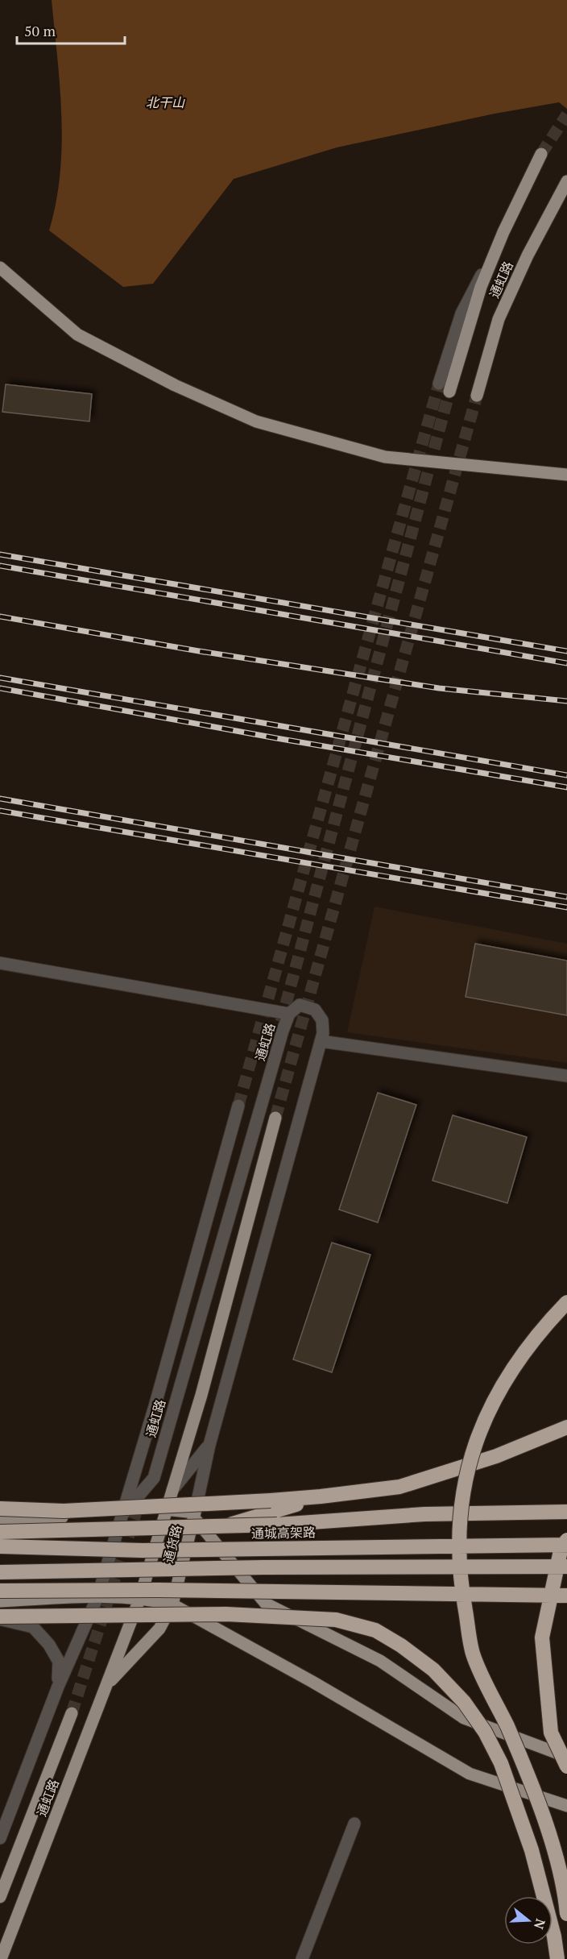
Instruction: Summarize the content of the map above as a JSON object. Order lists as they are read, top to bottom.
{
  "streets": {
    "highway": ["通城高架路"],
    "main road": ["通虹路", "通货路"]
  },
  "crossings": [
    ["通虹路", "通货路"]
  ],
  "parks": ["北干山"],
  "scale_bar": "50 m",
  "north": "right"
}
